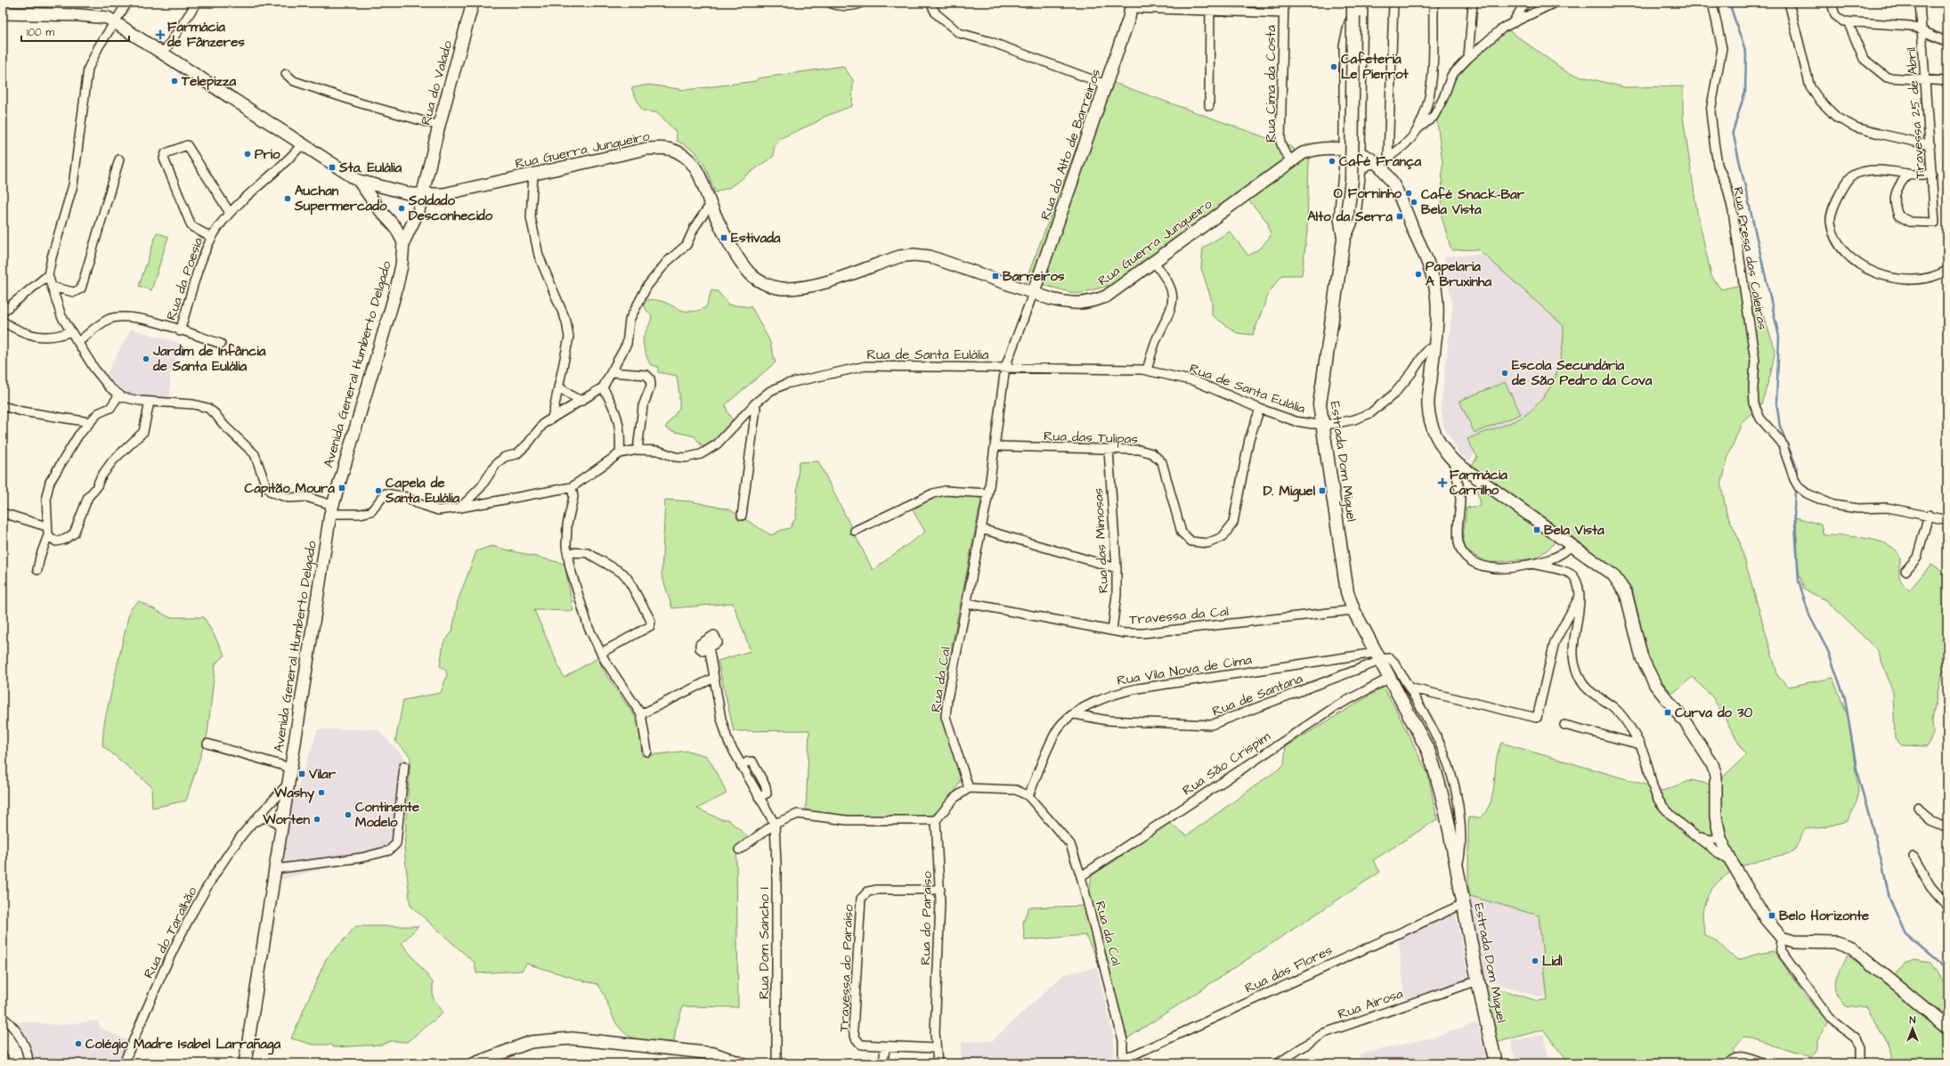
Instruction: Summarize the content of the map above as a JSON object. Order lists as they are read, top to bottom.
{
  "streets": {
    "main road": ["Estrada Dom Miguel"],
    "street": [
      "Rua do Valado",
      "Rua Cima da Costa",
      "Travessa 25 de Abril",
      "Rua do Alto de Barreiros",
      "Rua Guerra Junqueiro",
      "Rua Presa das Caleiras",
      "Rua da Poesia",
      "Rua de Santa Eulália",
      "Avenida General Humberto Delgado",
      "Rua das Tulipas",
      "Rua das Mimosas",
      "Travessa da Cal",
      "Rua Vila Nova de Cima",
      "Rua da Cal",
      "Rua de Santana",
      "Rua São Crispim",
      "Rua do Paraíso",
      "Rua do Taralhão",
      "Rua Dom Sancho I",
      "Travessa do Paraíso",
      "Rua das Flores",
      "Rua Airosa"
    ]
  },
  "crossings": [
    ["Rua do Valado", "Rua Guerra Junqueiro"],
    ["Rua Cima da Costa", "Rua Guerra Junqueiro"],
    ["Rua do Alto de Barreiros", "Rua Guerra Junqueiro"],
    ["Rua do Alto de Barreiros", "Rua da Cal"],
    ["Rua Guerra Junqueiro", "Estrada Dom Miguel"],
    ["Rua Guerra Junqueiro", "Rua da Cal"],
    ["Rua de Santa Eulália", "Avenida General Humberto Delgado"],
    ["Rua de Santa Eulália", "Rua das Tulipas"],
    ["Rua de Santa Eulália", "Estrada Dom Miguel"],
    ["Rua de Santa Eulália", "Rua da Cal"],
    ["Avenida General Humberto Delgado", "Rua do Taralhão"],
    ["Rua das Tulipas", "Rua das Mimosas"],
    ["Rua das Tulipas", "Rua da Cal"],
    ["Estrada Dom Miguel", "Travessa da Cal"],
    ["Estrada Dom Miguel", "Rua Vila Nova de Cima"],
    ["Estrada Dom Miguel", "Rua de Santana"],
    ["Estrada Dom Miguel", "Rua São Crispim"],
    ["Estrada Dom Miguel", "Rua das Flores"],
    ["Estrada Dom Miguel", "Rua Airosa"],
    ["Rua das Mimosas", "Travessa da Cal"],
    ["Travessa da Cal", "Rua da Cal"],
    ["Rua Vila Nova de Cima", "Rua da Cal"],
    ["Rua Vila Nova de Cima", "Rua de Santana"],
    ["Rua da Cal", "Rua São Crispim"],
    ["Rua da Cal", "Rua das Flores"],
    ["Rua do Paraíso", "Travessa do Paraíso"]
  ],
  "places": {
    "health": ["Farmácia de Fânzeres", "Farmácia Carrilho"],
    "other": [
      "Cafeteria Le Pierrot",
      "Telepizza",
      "Prio",
      "Café França",
      "O Forninho",
      "Auchan Supermercado",
      "Café Snack-Bar Bela Vista",
      "Soldado Desconhecido",
      "Papelaria A Bruxinha",
      "Jardim de Infância de Santa Eulália",
      "Escola Secundária de São Pedro da Cova",
      "Capela de Santa Eulália",
      "Washy",
      "Continente Modelo",
      "Worten",
      "Lidl",
      "Colégio Madre Isabel Larrañaga"
    ],
    "transit": [
      "Sta. Eulália",
      "Alto da Serra",
      "Estivada",
      "Barreiros",
      "Capitão Moura",
      "D. Miguel",
      "Bela Vista",
      "Curva do 30",
      "Vilar",
      "Belo Horizonte"
    ]
  },
  "scale_bar": "100 m",
  "north": "top"
}
